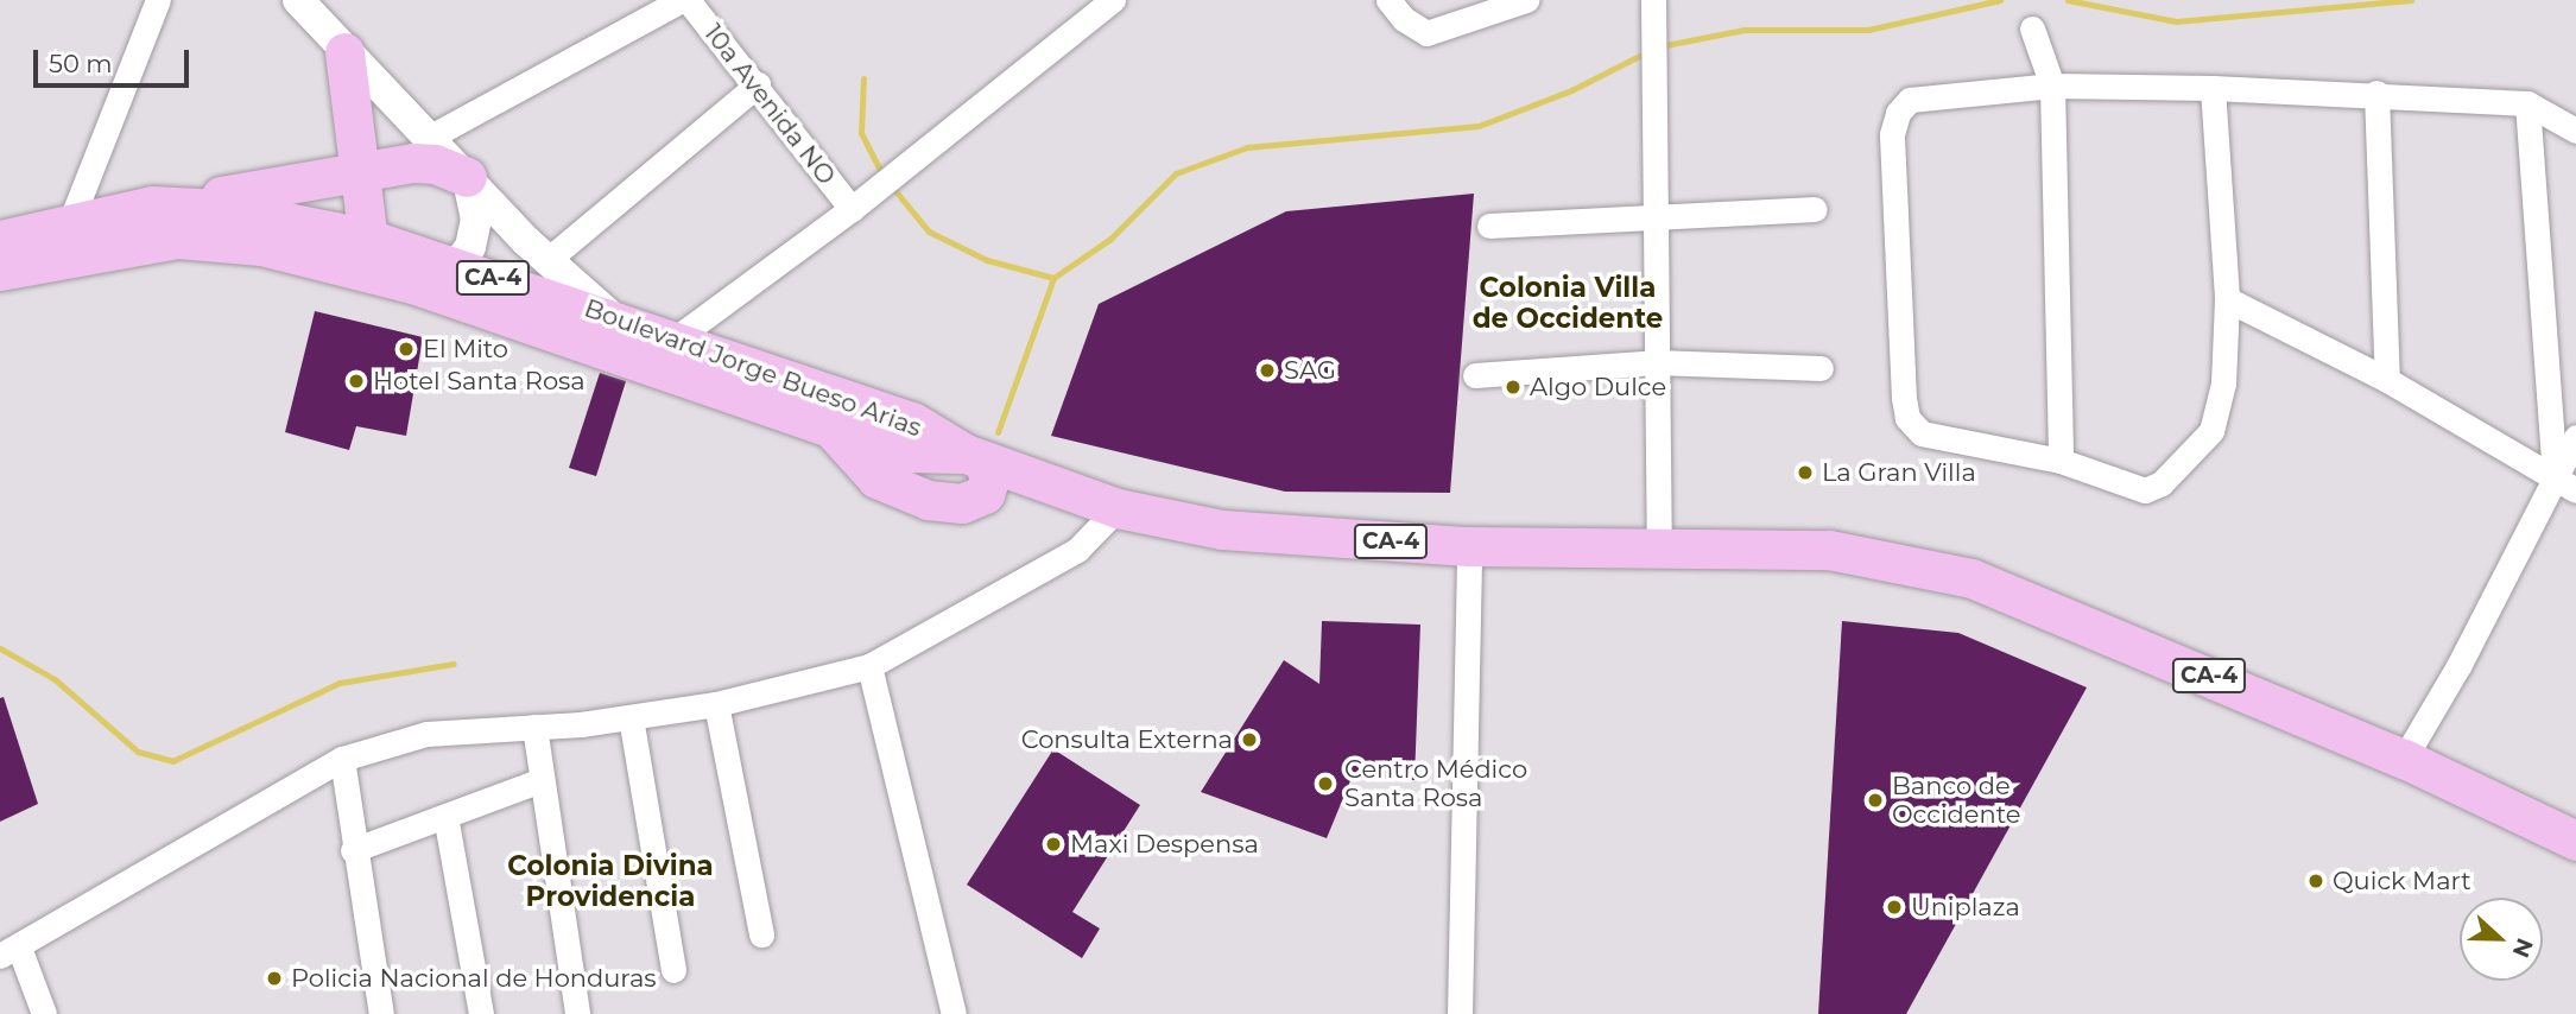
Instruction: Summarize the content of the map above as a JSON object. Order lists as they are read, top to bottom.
{
  "streets": {
    "main road": ["CA-4", "Boulevard Jorge Bueso Arias"],
    "street": ["10a Avenida NO"]
  },
  "crossings": [
    ["CA-4", "Boulevard Jorge Bueso Arias"]
  ],
  "districts": ["Colonia Villa de Occidente", "Colonia Divina Providencia"],
  "places": [
    "El Mito",
    "SAG",
    "Hotel Santa Rosa",
    "Algo Dulce",
    "La Gran Villa",
    "Consulta Externa",
    "Centro Médico Santa Rosa",
    "Banco de Occidente",
    "Maxi Despensa",
    "Quick Mart",
    "Uniplaza",
    "Policia Nacional de Honduras"
  ],
  "scale_bar": "50 m",
  "north": "right"
}
